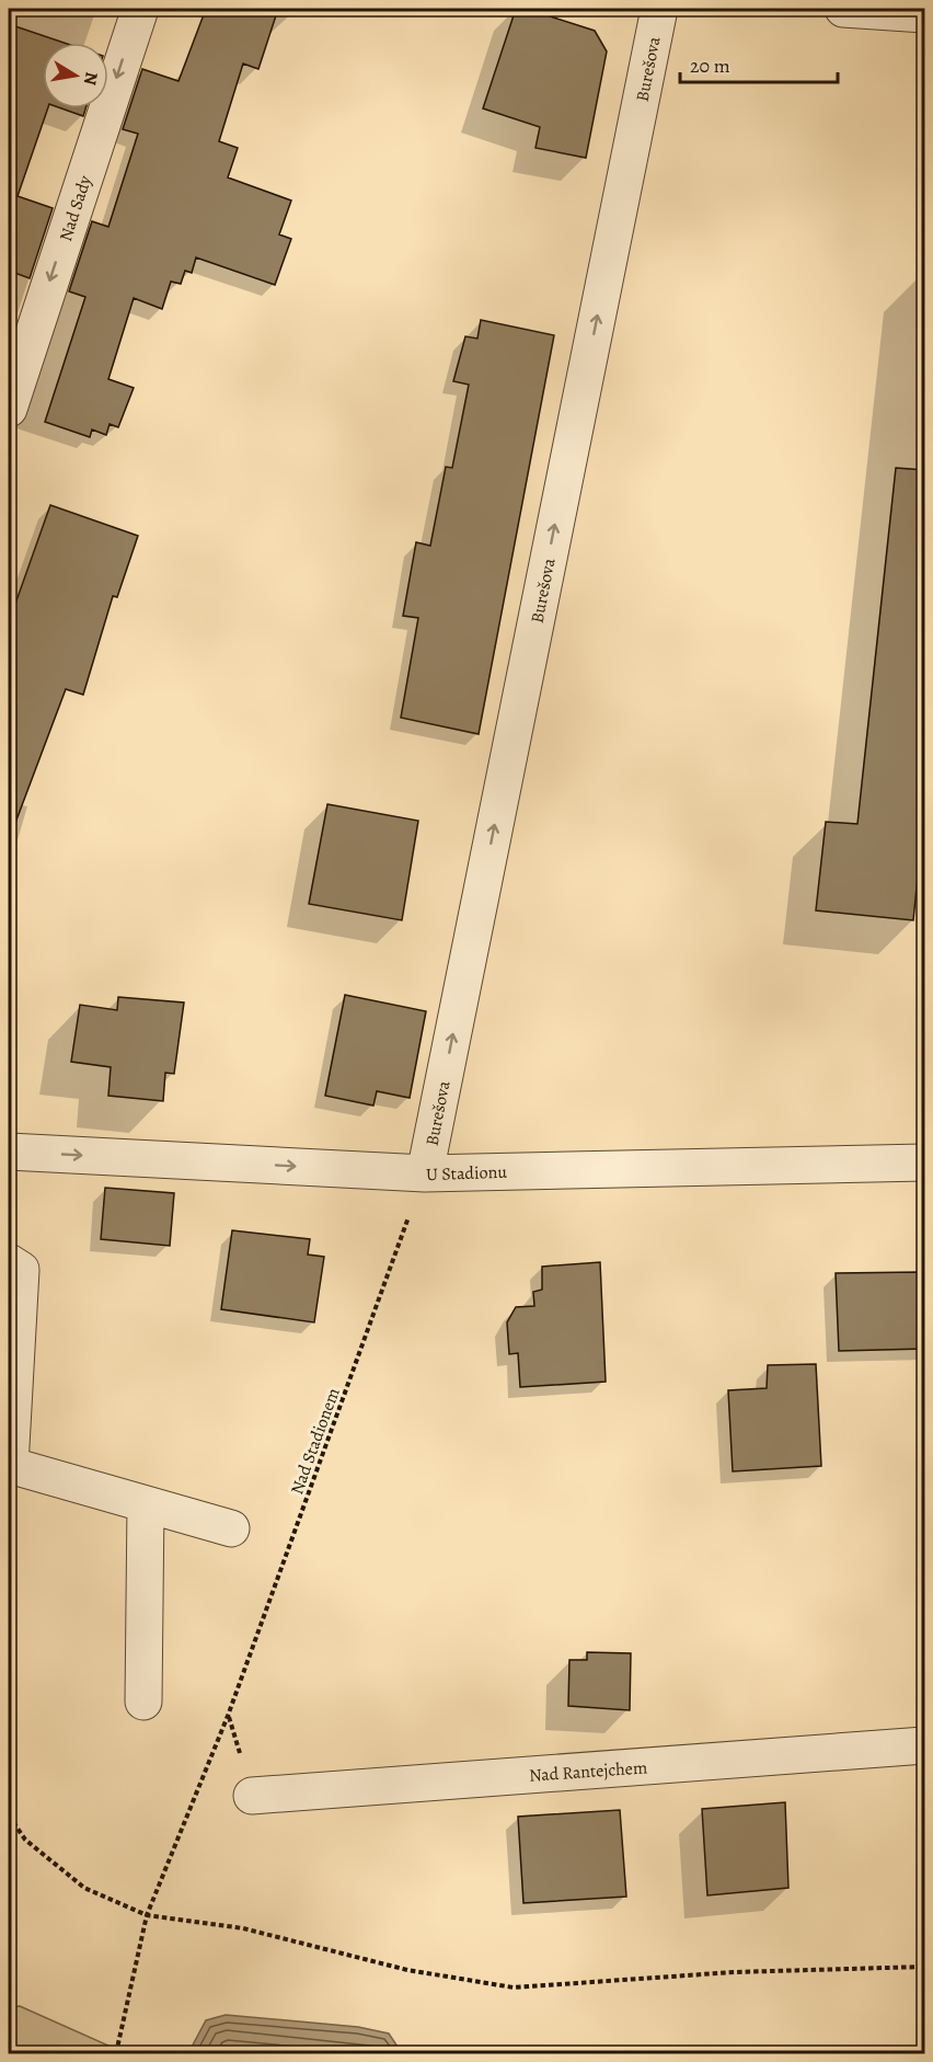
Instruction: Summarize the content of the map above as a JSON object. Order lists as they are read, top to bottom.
{
  "streets": {
    "street": [
      "Burešova",
      "Nad Sady",
      "U Stadionu",
      "Nad Rantejchem"
    ],
    "path": ["Nad Stadionem"]
  },
  "crossings": [
    ["Burešova", "U Stadionu"],
    ["Burešova", "Nad Stadionem"],
    ["U Stadionu", "Nad Stadionem"]
  ],
  "one_way": ["Burešova", "Nad Sady", "U Stadionu"],
  "scale_bar": "20 m",
  "north": "right"
}
